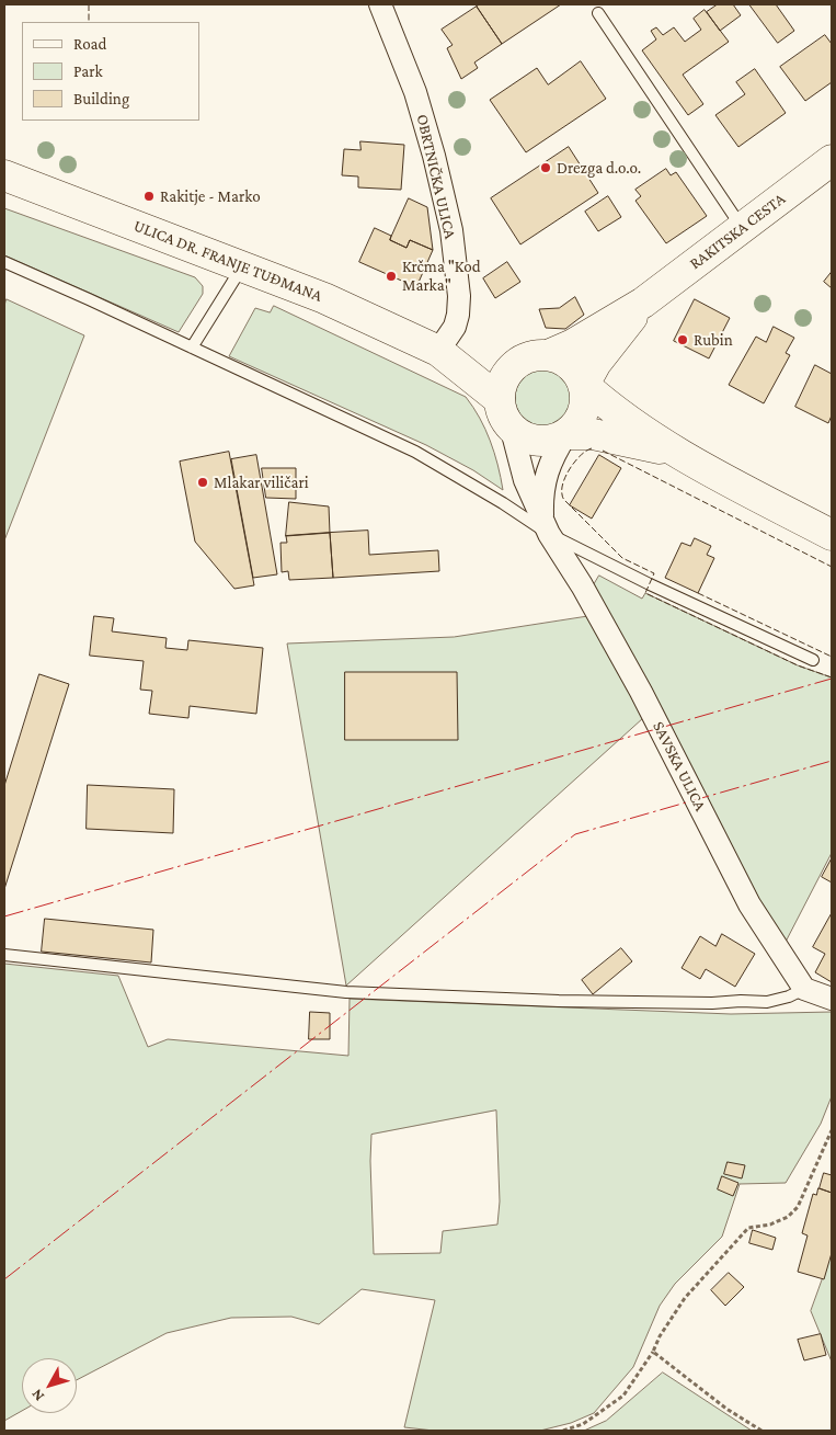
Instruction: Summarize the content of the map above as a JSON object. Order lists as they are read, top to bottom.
{
  "streets": {
    "main road": ["RAKITSKA CESTA", "ULICA DR. FRANJE TUĐMANA"],
    "street": ["OBRTNIČKA ULICA", "SAVSKA ULICA"]
  },
  "crossings": [
    ["OBRTNIČKA ULICA", "ULICA DR. FRANJE TUĐMANA"],
    ["RAKITSKA CESTA", "ULICA DR. FRANJE TUĐMANA"],
    ["RAKITSKA CESTA", "SAVSKA ULICA"],
    ["ULICA DR. FRANJE TUĐMANA", "SAVSKA ULICA"]
  ],
  "places": [
    "Drezga d.o.o.",
    "Rakitje - Marko",
    "Krčma \"Kod Marka\"",
    "Rubin",
    "Mlakar viličari"
  ],
  "legend": ["Road", "Park", "Building"],
  "north": "bottom left"
}
